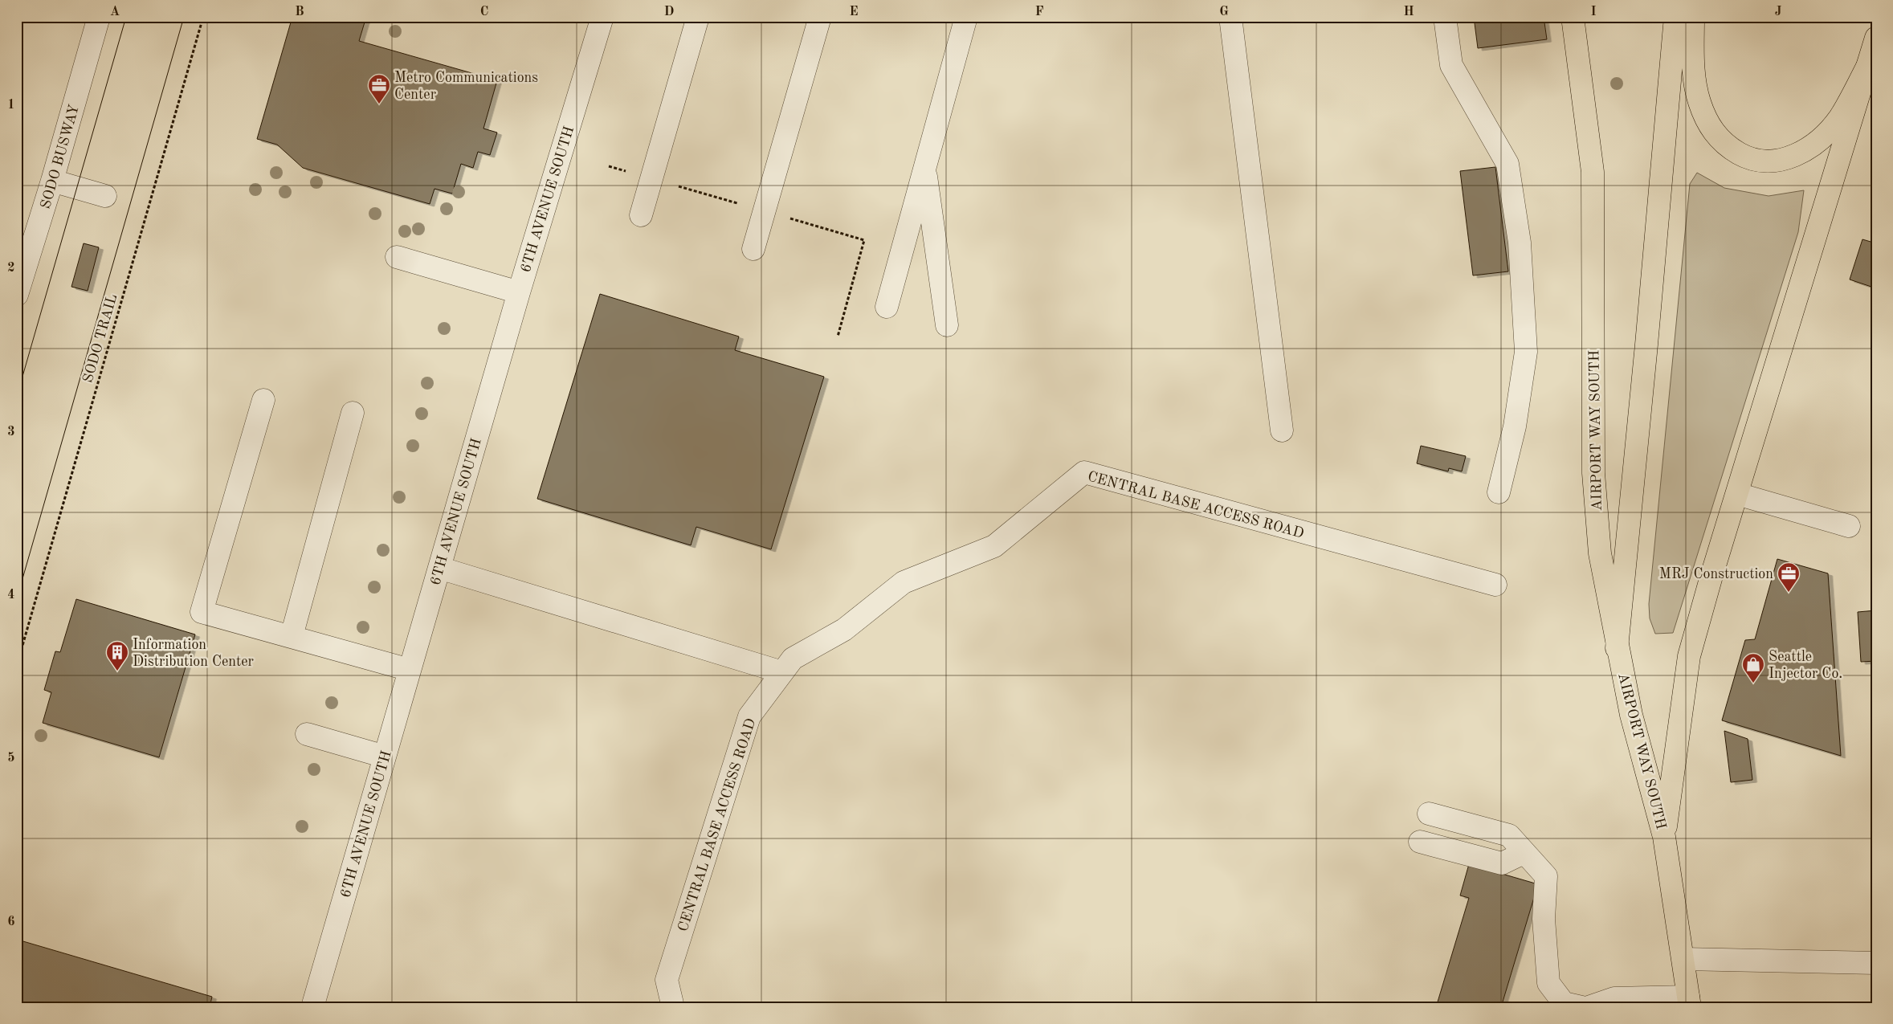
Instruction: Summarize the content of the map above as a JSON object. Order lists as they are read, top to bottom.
{
  "streets": {
    "main road": ["AIRPORT WAY SOUTH"],
    "street": ["SODO BUSWAY", "6TH AVENUE SOUTH", "CENTRAL BASE ACCESS ROAD"],
    "path": ["SODO TRAIL"]
  },
  "places": {
    "office": ["Metro Communications Center", "MRJ Construction"],
    "building": ["Information Distribution Center"],
    "shop": ["Seattle Injector Co."]
  },
  "grid": {
    "columns": [
      "A",
      "B",
      "C",
      "D",
      "E",
      "F",
      "G",
      "H",
      "I",
      "J"
    ],
    "rows": [
      "1",
      "2",
      "3",
      "4",
      "5",
      "6"
    ]
  }
}
